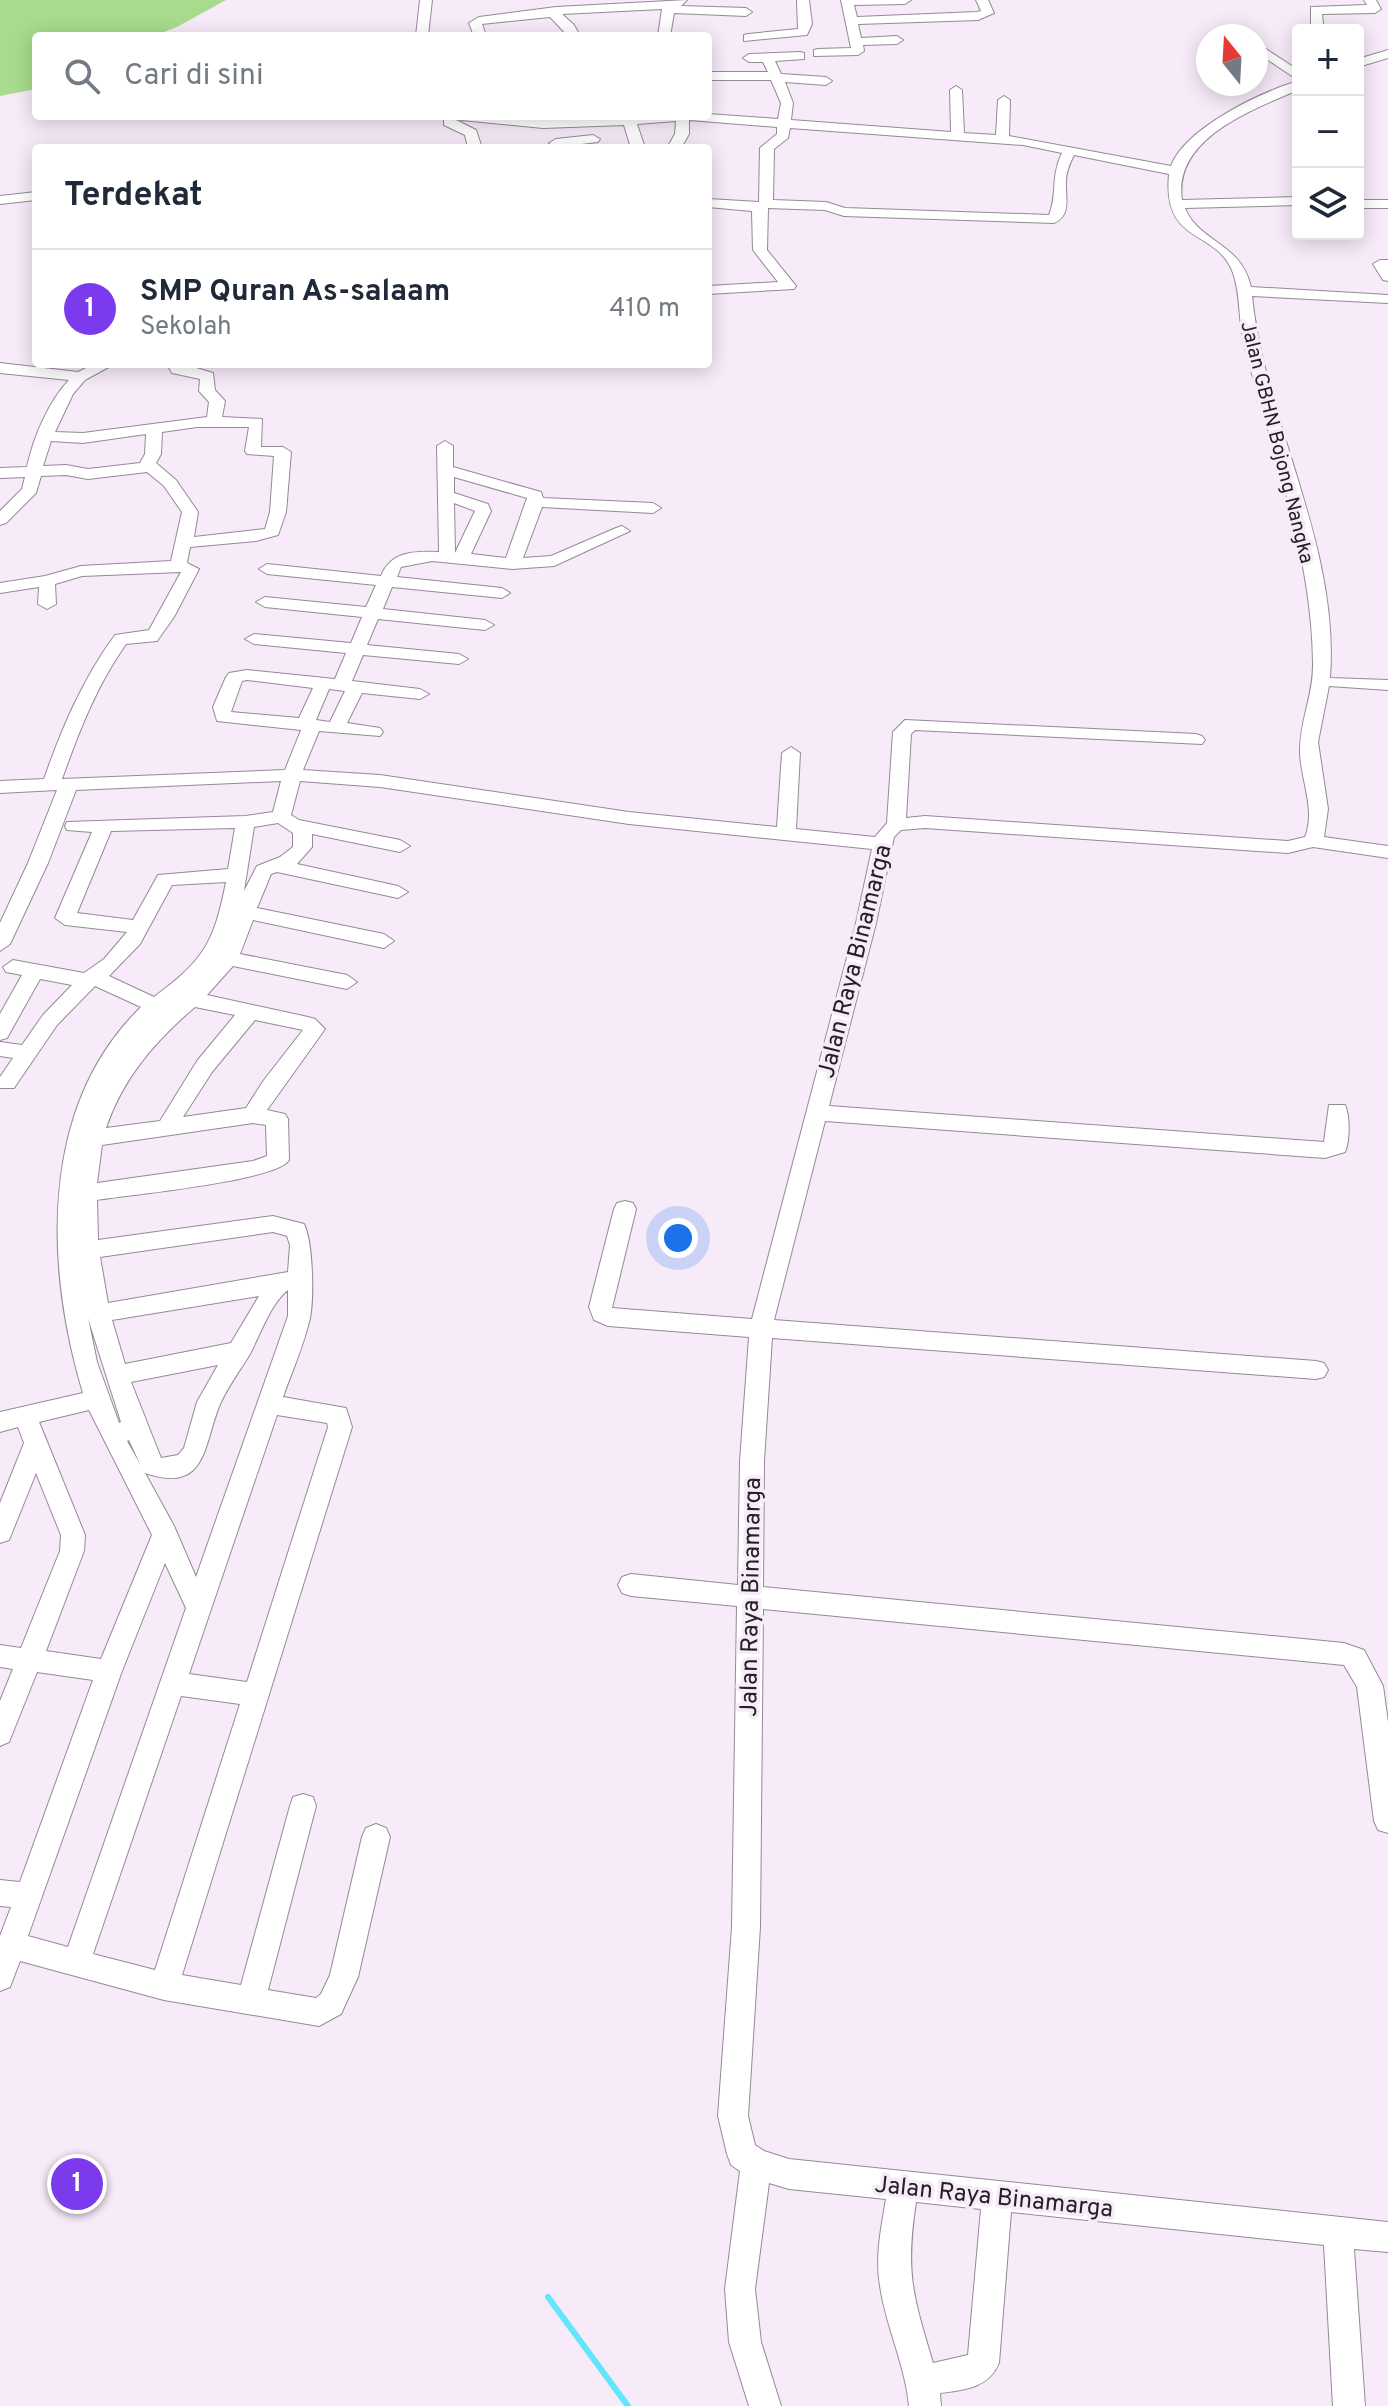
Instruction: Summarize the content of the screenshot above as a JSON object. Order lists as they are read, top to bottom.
{
  "streets": {
    "street": ["Jalan GBHN Bojong Nangka", "Jalan Raya Binamarga"]
  },
  "crossings": [
    ["Jalan GBHN Bojong Nangka", "Jalan Raya Binamarga"]
  ],
  "north": "top",
  "page": {
    "map_buttons": ["+", "−"],
    "search": "Cari di sini",
    "heading": "Terdekat",
    "list": [
      {
        "mark": "1",
        "name": "SMP Quran As-salaam",
        "note": "Sekolah",
        "value": "410 m"
      }
    ],
    "pins": "1"
  }
}
